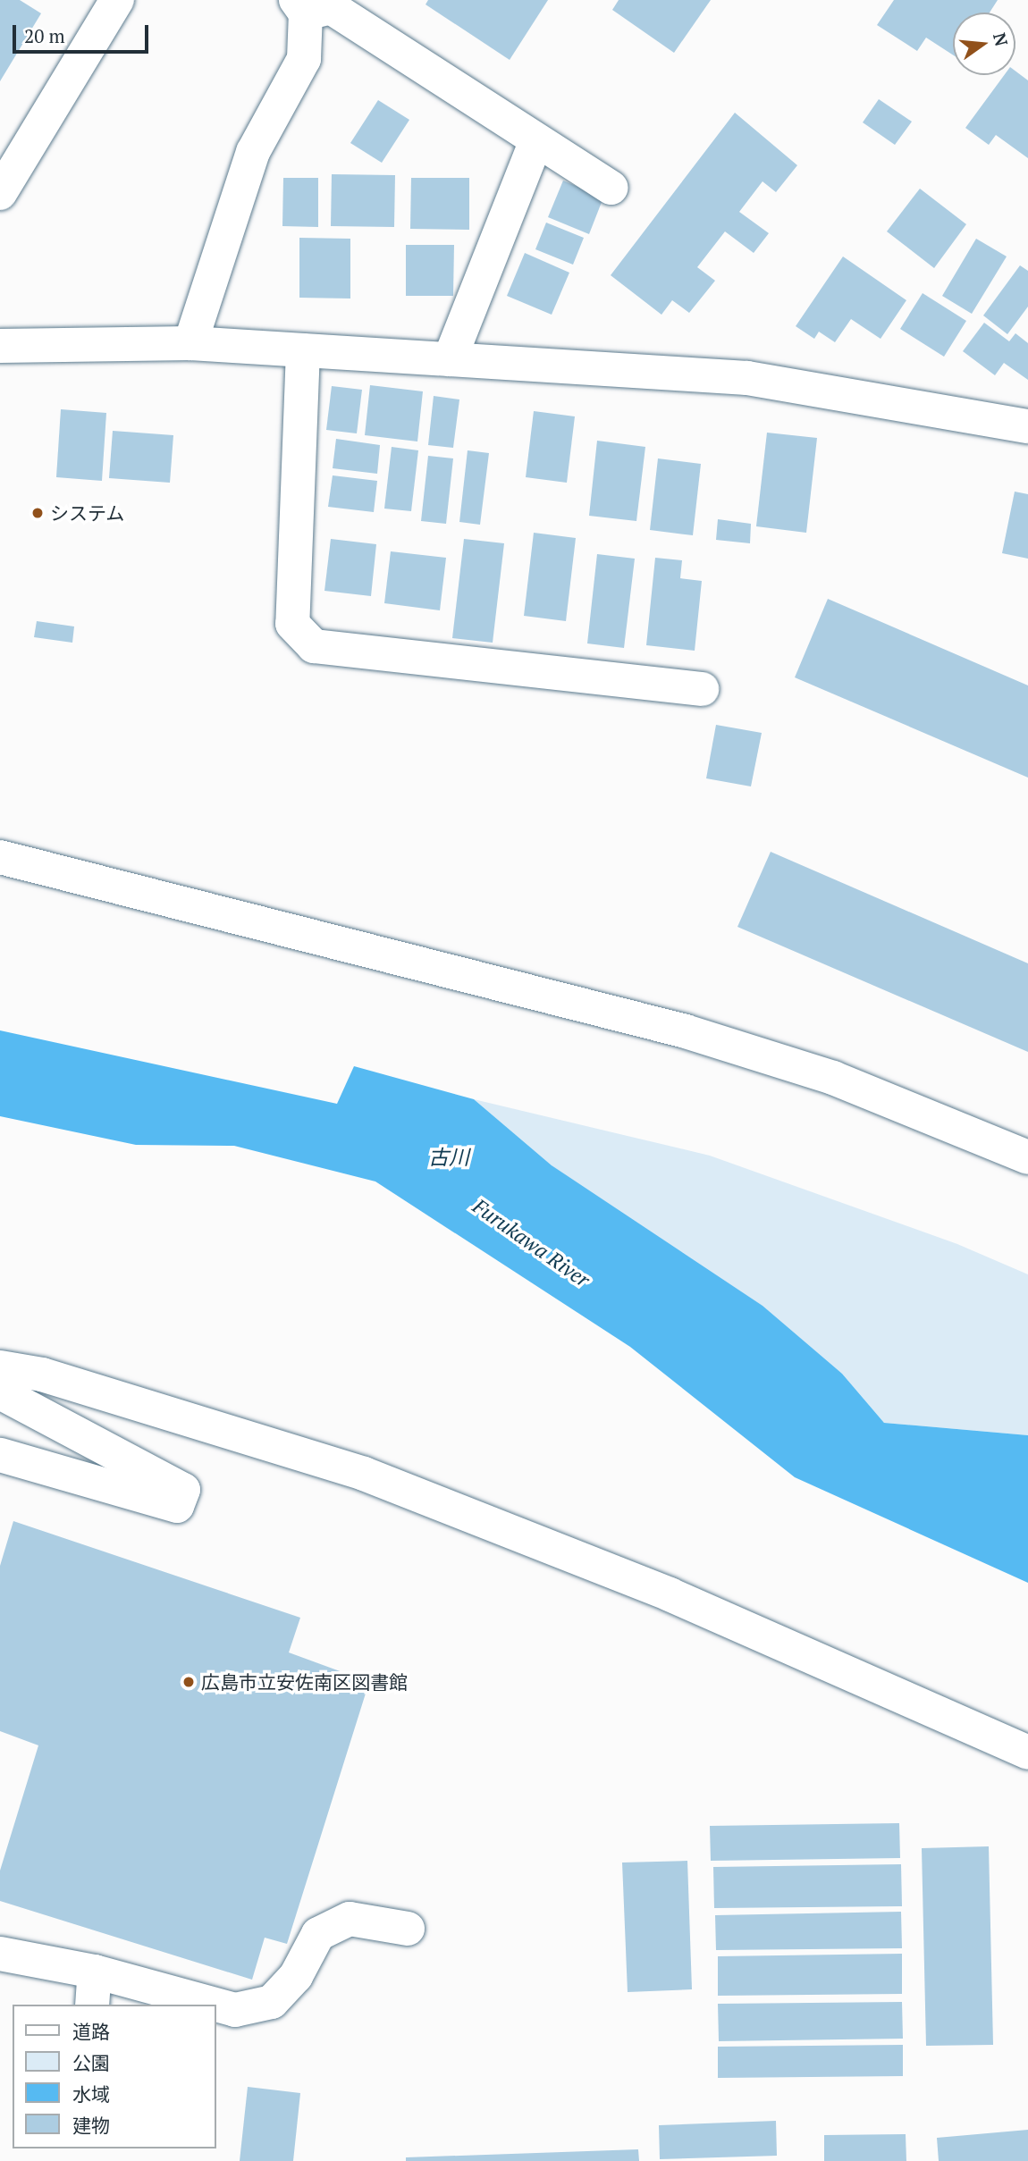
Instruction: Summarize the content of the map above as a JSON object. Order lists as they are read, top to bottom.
{
  "water": ["古川", "Furukawa River"],
  "places": ["システム", "広島市立安佐南区図書館"],
  "legend": [
    "道路",
    "公園",
    "水域",
    "建物"
  ],
  "scale_bar": "20 m",
  "north": "right"
}
